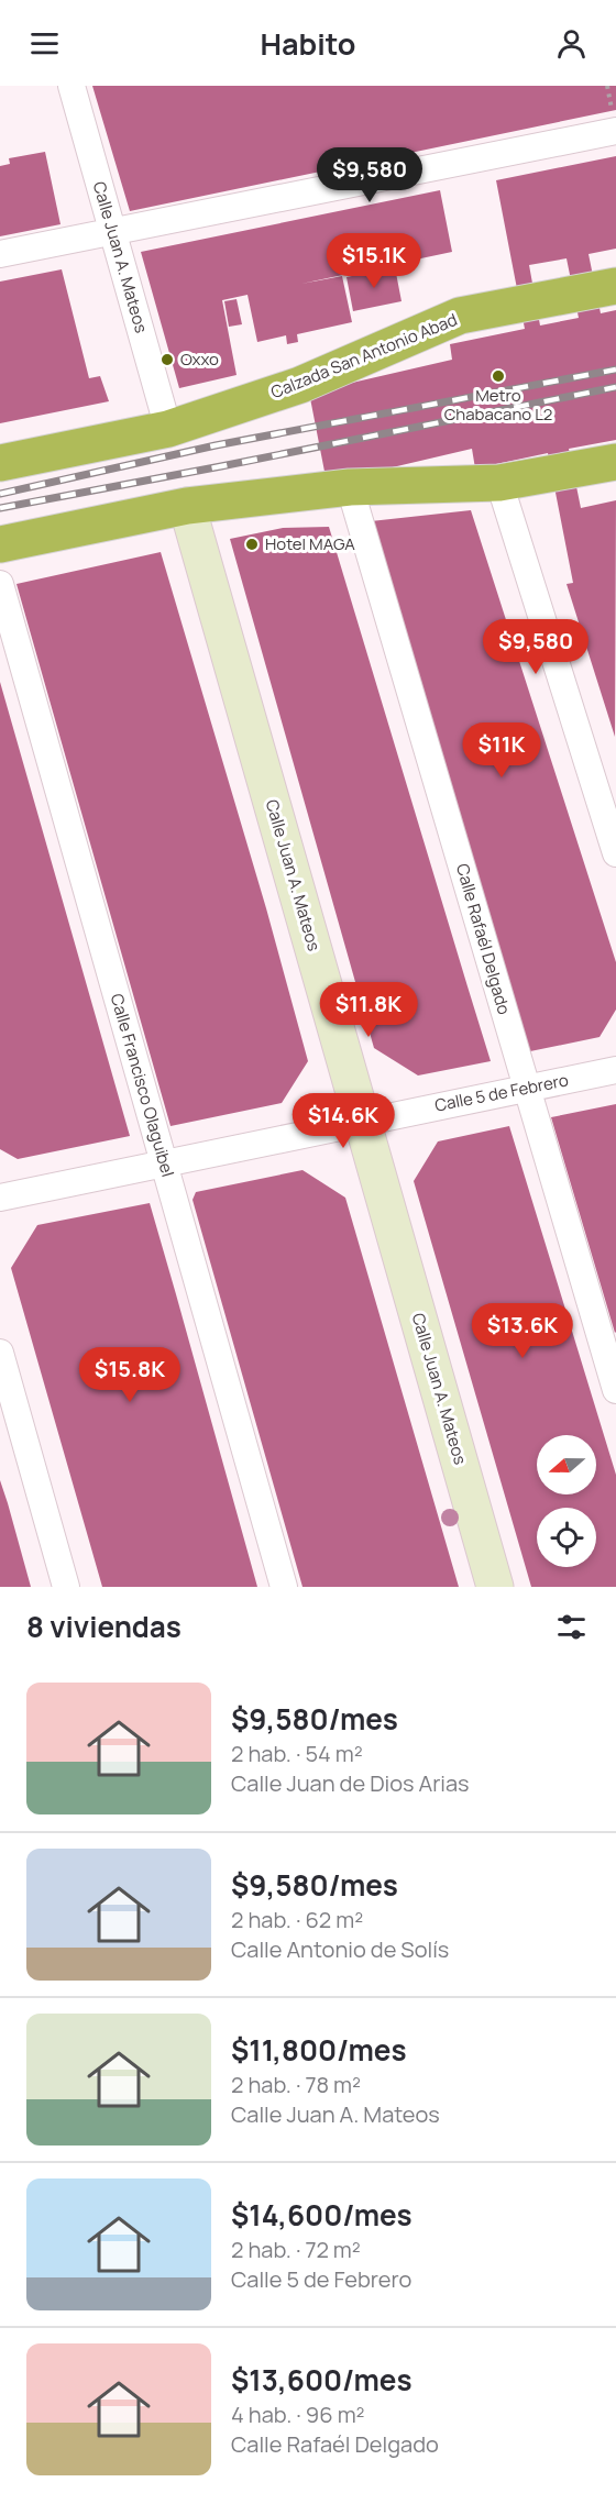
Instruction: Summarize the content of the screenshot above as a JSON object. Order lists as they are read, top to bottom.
{
  "streets": {
    "highway": ["Calzada San Antonio Abad"],
    "street": [
      "Calle Juan A. Mateos",
      "Calle Rafaél Delgado",
      "Calle Francisco Olaguibel",
      "Calle 5 de Febrero"
    ]
  },
  "crossings": [
    ["Calle Juan A. Mateos", "Calzada San Antonio Abad"],
    ["Calle Juan A. Mateos", "Calle 5 de Febrero"],
    ["Calle Rafaél Delgado", "Calle 5 de Febrero"],
    ["Calle Francisco Olaguibel", "Calle 5 de Febrero"]
  ],
  "places": ["Oxxo", "Metro Chabacano L2", "Hotel MAGA"],
  "north": "left",
  "page": {
    "header": "Habito",
    "price": [
      "$9,580",
      "$15.1K",
      "$9,580",
      "$11K",
      "$11.8K",
      "$14.6K",
      "$13.6K",
      "$15.8K"
    ],
    "heading": "8 viviendas",
    "list": [
      {
        "name": "$9,580/mes",
        "note": "2 hab. · 54 m² · Calle Juan de Dios Arias"
      },
      {
        "name": "$9,580/mes",
        "note": "2 hab. · 62 m² · Calle Antonio de Solís"
      },
      {
        "name": "$11,800/mes",
        "note": "2 hab. · 78 m² · Calle Juan A. Mateos"
      },
      {
        "name": "$14,600/mes",
        "note": "2 hab. · 72 m² · Calle 5 de Febrero"
      },
      {
        "name": "$13,600/mes",
        "note": "4 hab. · 96 m² · Calle Rafaél Delgado"
      }
    ]
  }
}
